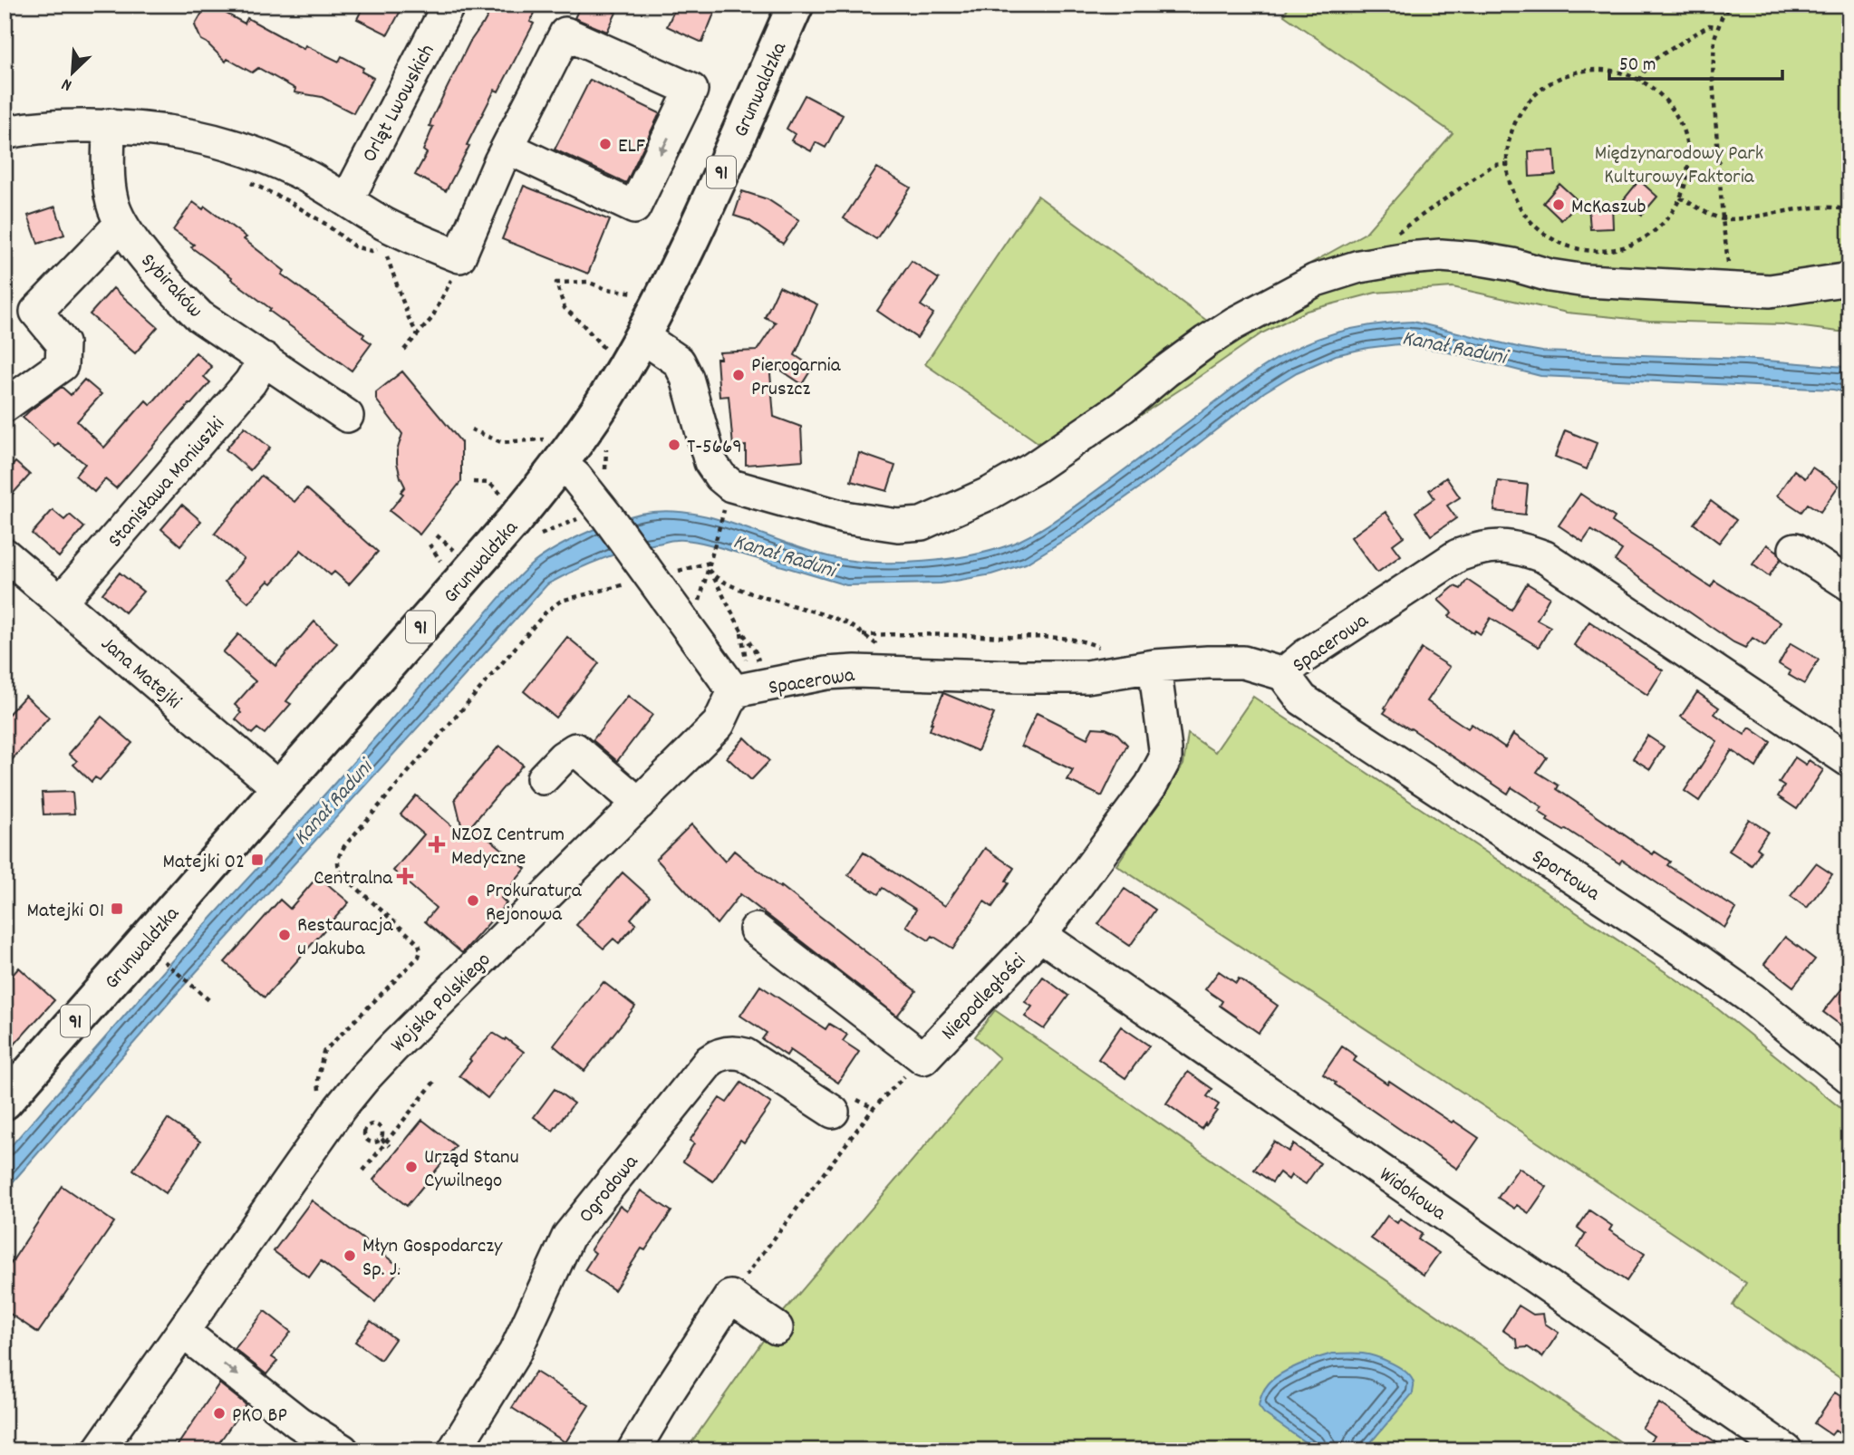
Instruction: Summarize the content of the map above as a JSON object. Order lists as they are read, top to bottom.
{
  "streets": {
    "main road": ["Grunwaldzka", "91"],
    "street": [
      "Orląt Lwowskich",
      "Sybiraków",
      "Stanisława Moniuszki",
      "Spacerowa",
      "Jana Matejki",
      "Sportowa",
      "Niepodległości",
      "Wojska Polskiego",
      "Ogrodowa",
      "Widokowa"
    ]
  },
  "crossings": [
    ["Grunwaldzka", "Jana Matejki"],
    ["Sybiraków", "Stanisława Moniuszki"],
    ["Stanisława Moniuszki", "Jana Matejki"],
    ["Spacerowa", "Sportowa"],
    ["Spacerowa", "Niepodległości"],
    ["Spacerowa", "Wojska Polskiego"],
    ["Niepodległości", "Widokowa"]
  ],
  "water": ["Kanał Raduni"],
  "parks": ["Międzynarodowy Park Kulturowy Faktoria"],
  "places": {
    "other": [
      "ELF",
      "McKaszub",
      "Pierogarnia Pruszcz",
      "T-5669",
      "Prokuratura Rejonowa",
      "Restauracja u Jakuba",
      "Urząd Stanu Cywilnego",
      "Młyn Gospodarczy Sp. J.",
      "PKO BP"
    ],
    "health": ["NZOZ Centrum Medyczne", "Centralna"],
    "transit": ["Matejki 02", "Matejki 01"]
  },
  "scale_bar": "50 m",
  "north": "bottom left"
}
